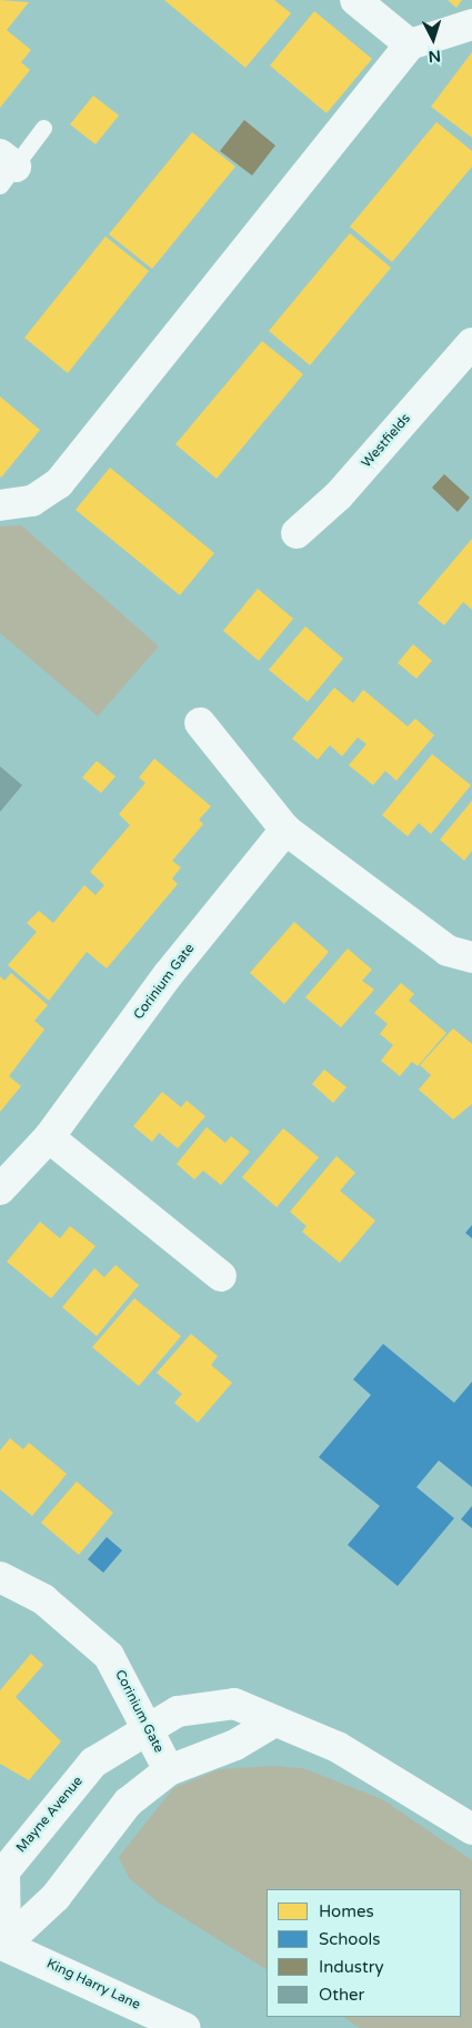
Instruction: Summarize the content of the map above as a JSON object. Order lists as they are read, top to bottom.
{
  "streets": {
    "street": [
      "Westfields",
      "Corinium Gate",
      "Mayne Avenue",
      "King Harry Lane"
    ]
  },
  "crossings": [
    ["Corinium Gate", "Mayne Avenue"],
    ["Mayne Avenue", "King Harry Lane"]
  ],
  "legend": [
    "Homes",
    "Schools",
    "Industry",
    "Other"
  ],
  "north": "bottom"
}
